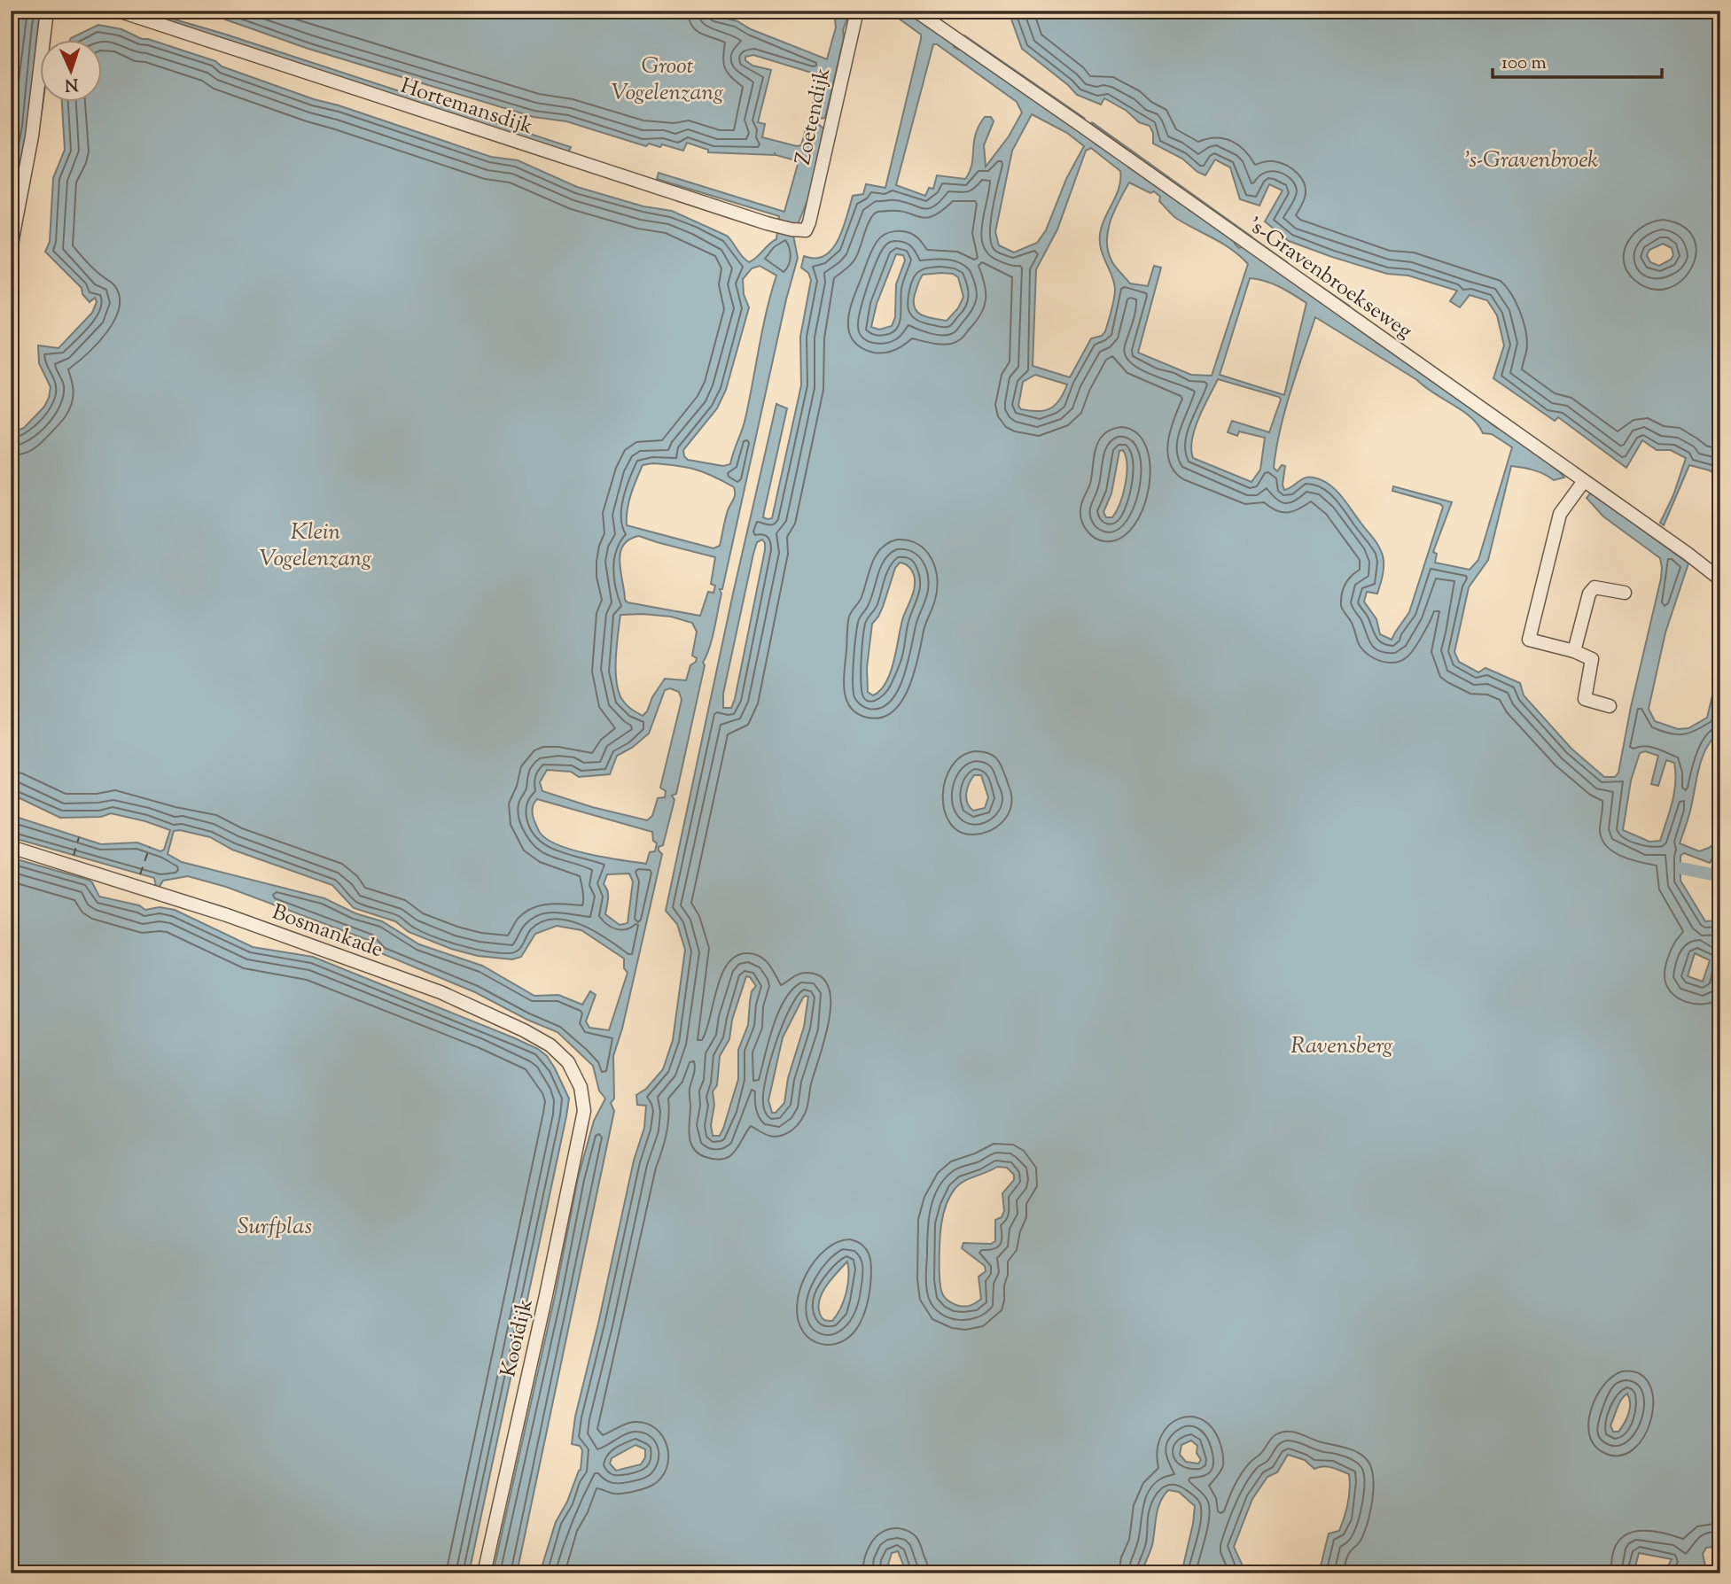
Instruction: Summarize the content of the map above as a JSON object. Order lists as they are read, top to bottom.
{
  "streets": {
    "street": [
      "Hortemansdijk",
      "Zoetendijk",
      "'s-Gravenbroekseweg",
      "Bosmankade",
      "Kooidijk"
    ]
  },
  "crossings": [
    ["Hortemansdijk", "Zoetendijk"],
    ["Bosmankade", "Kooidijk"]
  ],
  "water": [
    "Groot Vogelenzang",
    "'s-Gravenbroek",
    "Klein Vogelenzang",
    "Ravensberg",
    "Surfplas"
  ],
  "scale_bar": "100 m",
  "north": "bottom"
}
